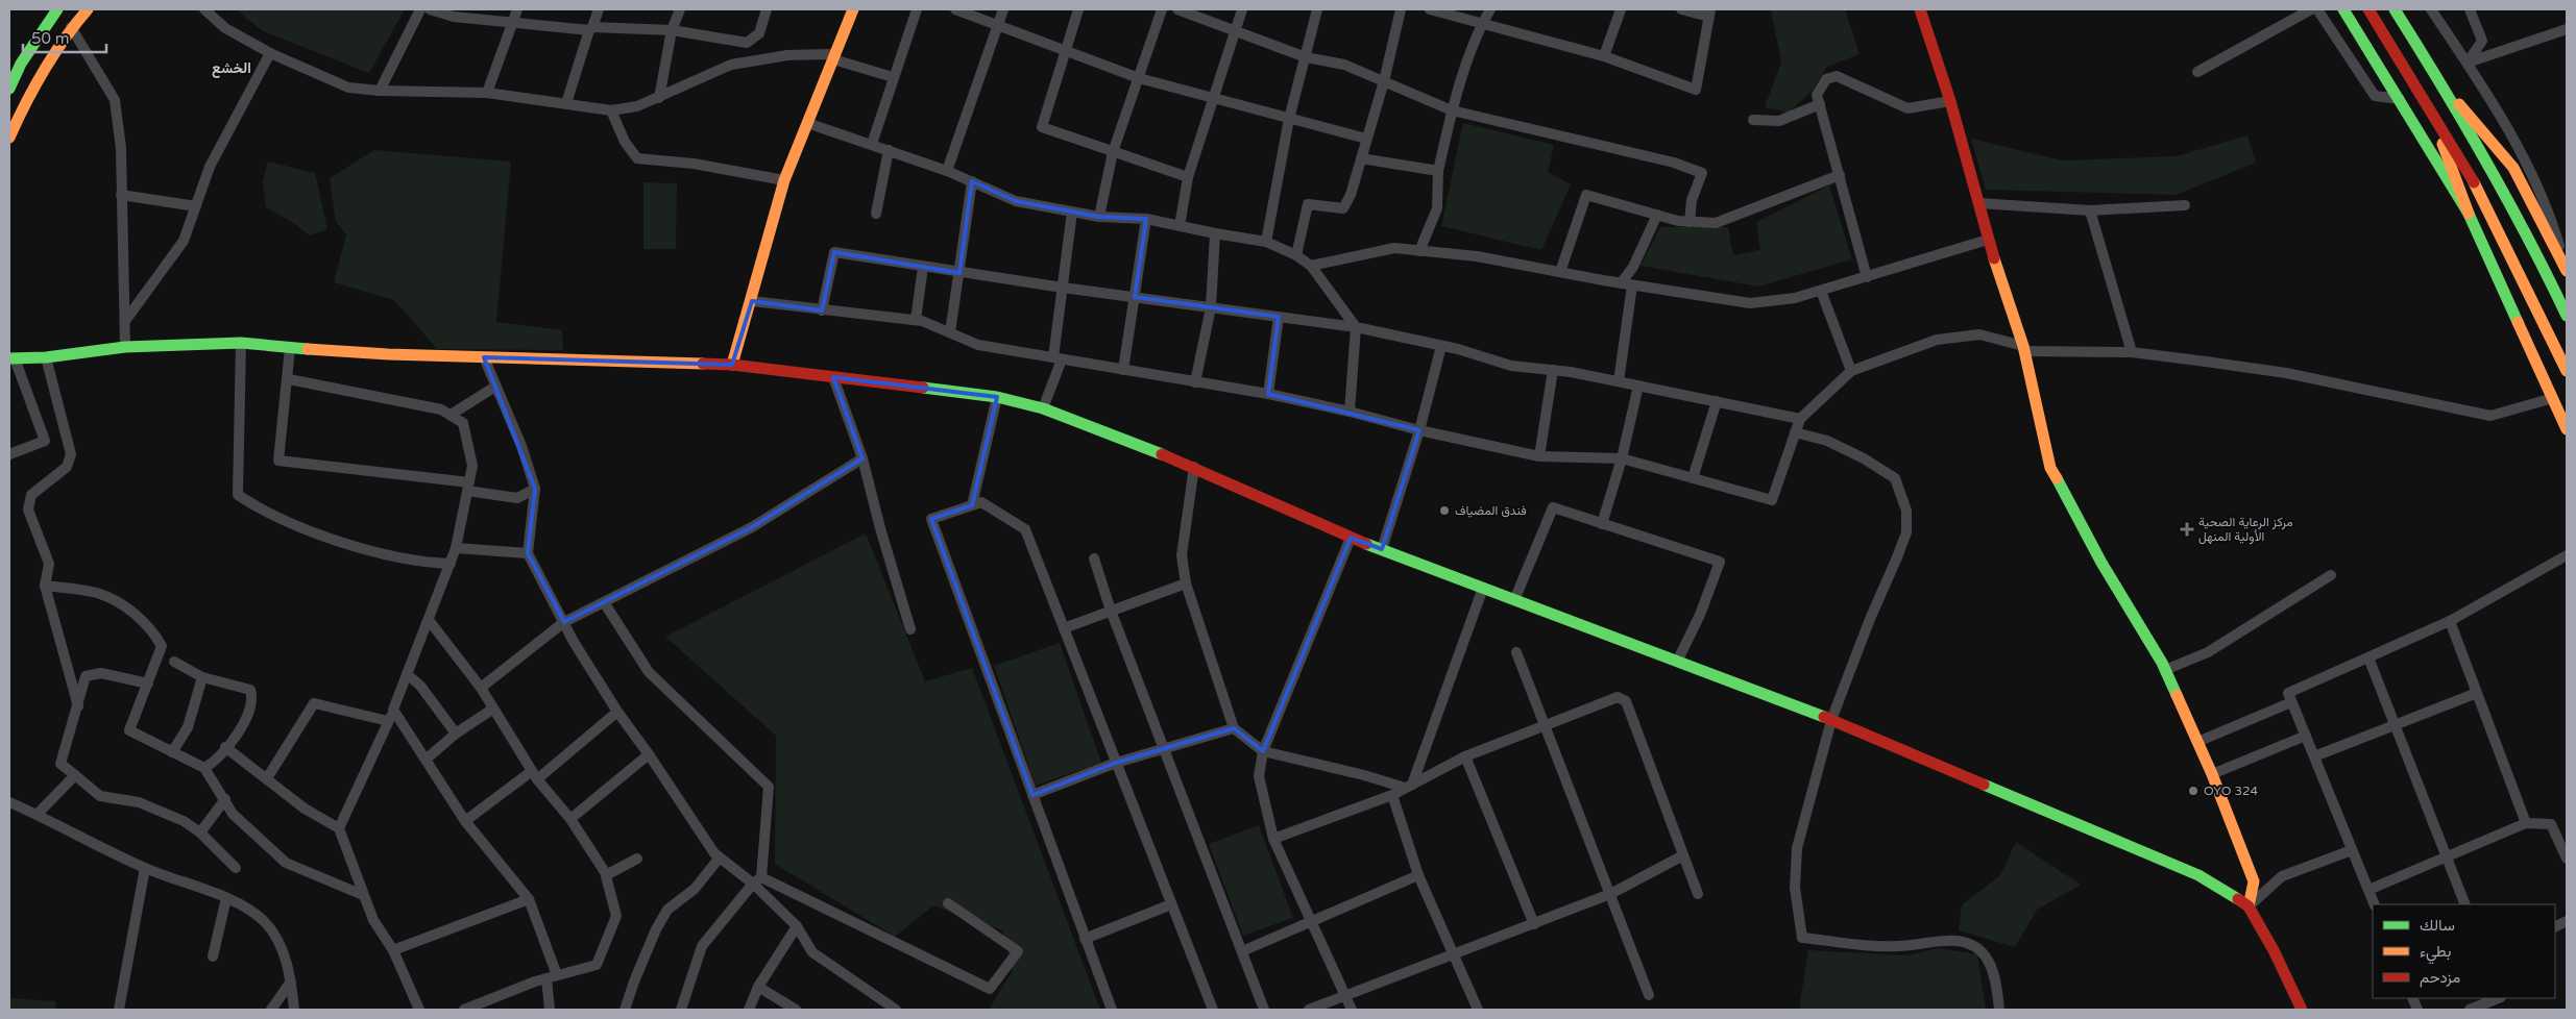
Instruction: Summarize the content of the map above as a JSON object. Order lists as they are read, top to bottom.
{
  "districts": ["الخشع"],
  "places": {
    "other": ["فندق المضياف", "OYO 324"],
    "health": ["مركز الرعاية الصحية الأولية المنهل"]
  },
  "legend": ["سالك", "بطيء", "مزدحم"],
  "scale_bar": "50 m"
}
